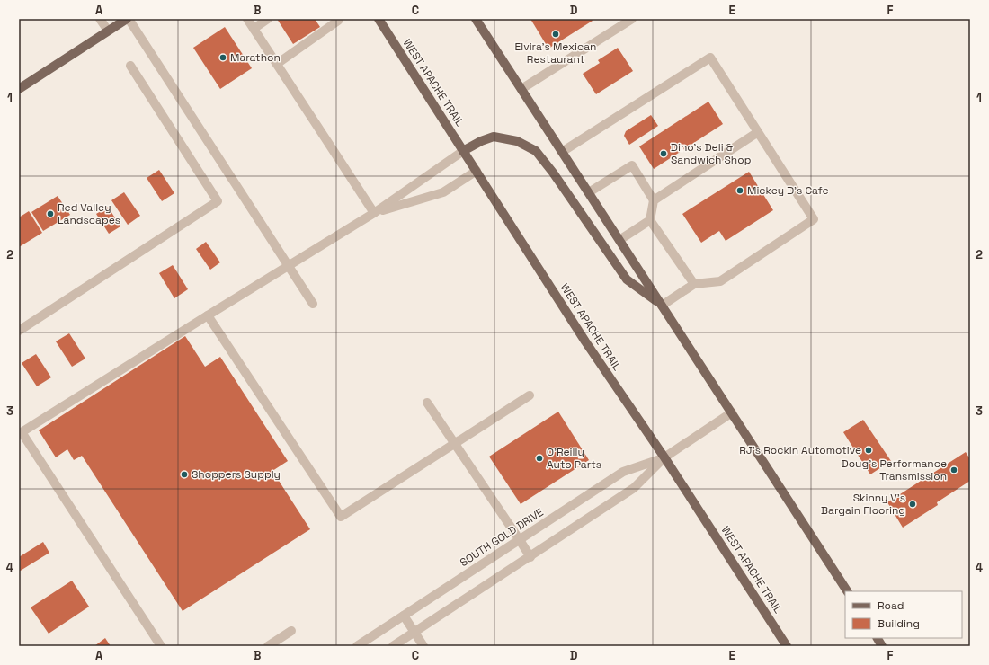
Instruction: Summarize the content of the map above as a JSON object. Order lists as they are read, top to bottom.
{
  "streets": {
    "main road": ["WEST APACHE TRAIL"],
    "street": ["SOUTH GOLD DRIVE"]
  },
  "crossings": [
    ["WEST APACHE TRAIL", "SOUTH GOLD DRIVE"]
  ],
  "places": [
    "Elvira's Mexican Restaurant",
    "Marathon",
    "Dino's Deli & Sandwich Shop",
    "Mickey D's Cafe",
    "Red Valley Landscapes",
    "RJ's Rockin Automotive",
    "O'Reilly Auto Parts",
    "Doug's Performance Transmission",
    "Shoppers Supply",
    "Skinny V’s Bargain Flooring"
  ],
  "legend": ["Road", "Building"],
  "grid": {
    "columns": [
      "A",
      "B",
      "C",
      "D",
      "E",
      "F"
    ],
    "rows": [
      "1",
      "2",
      "3",
      "4"
    ]
  }
}
